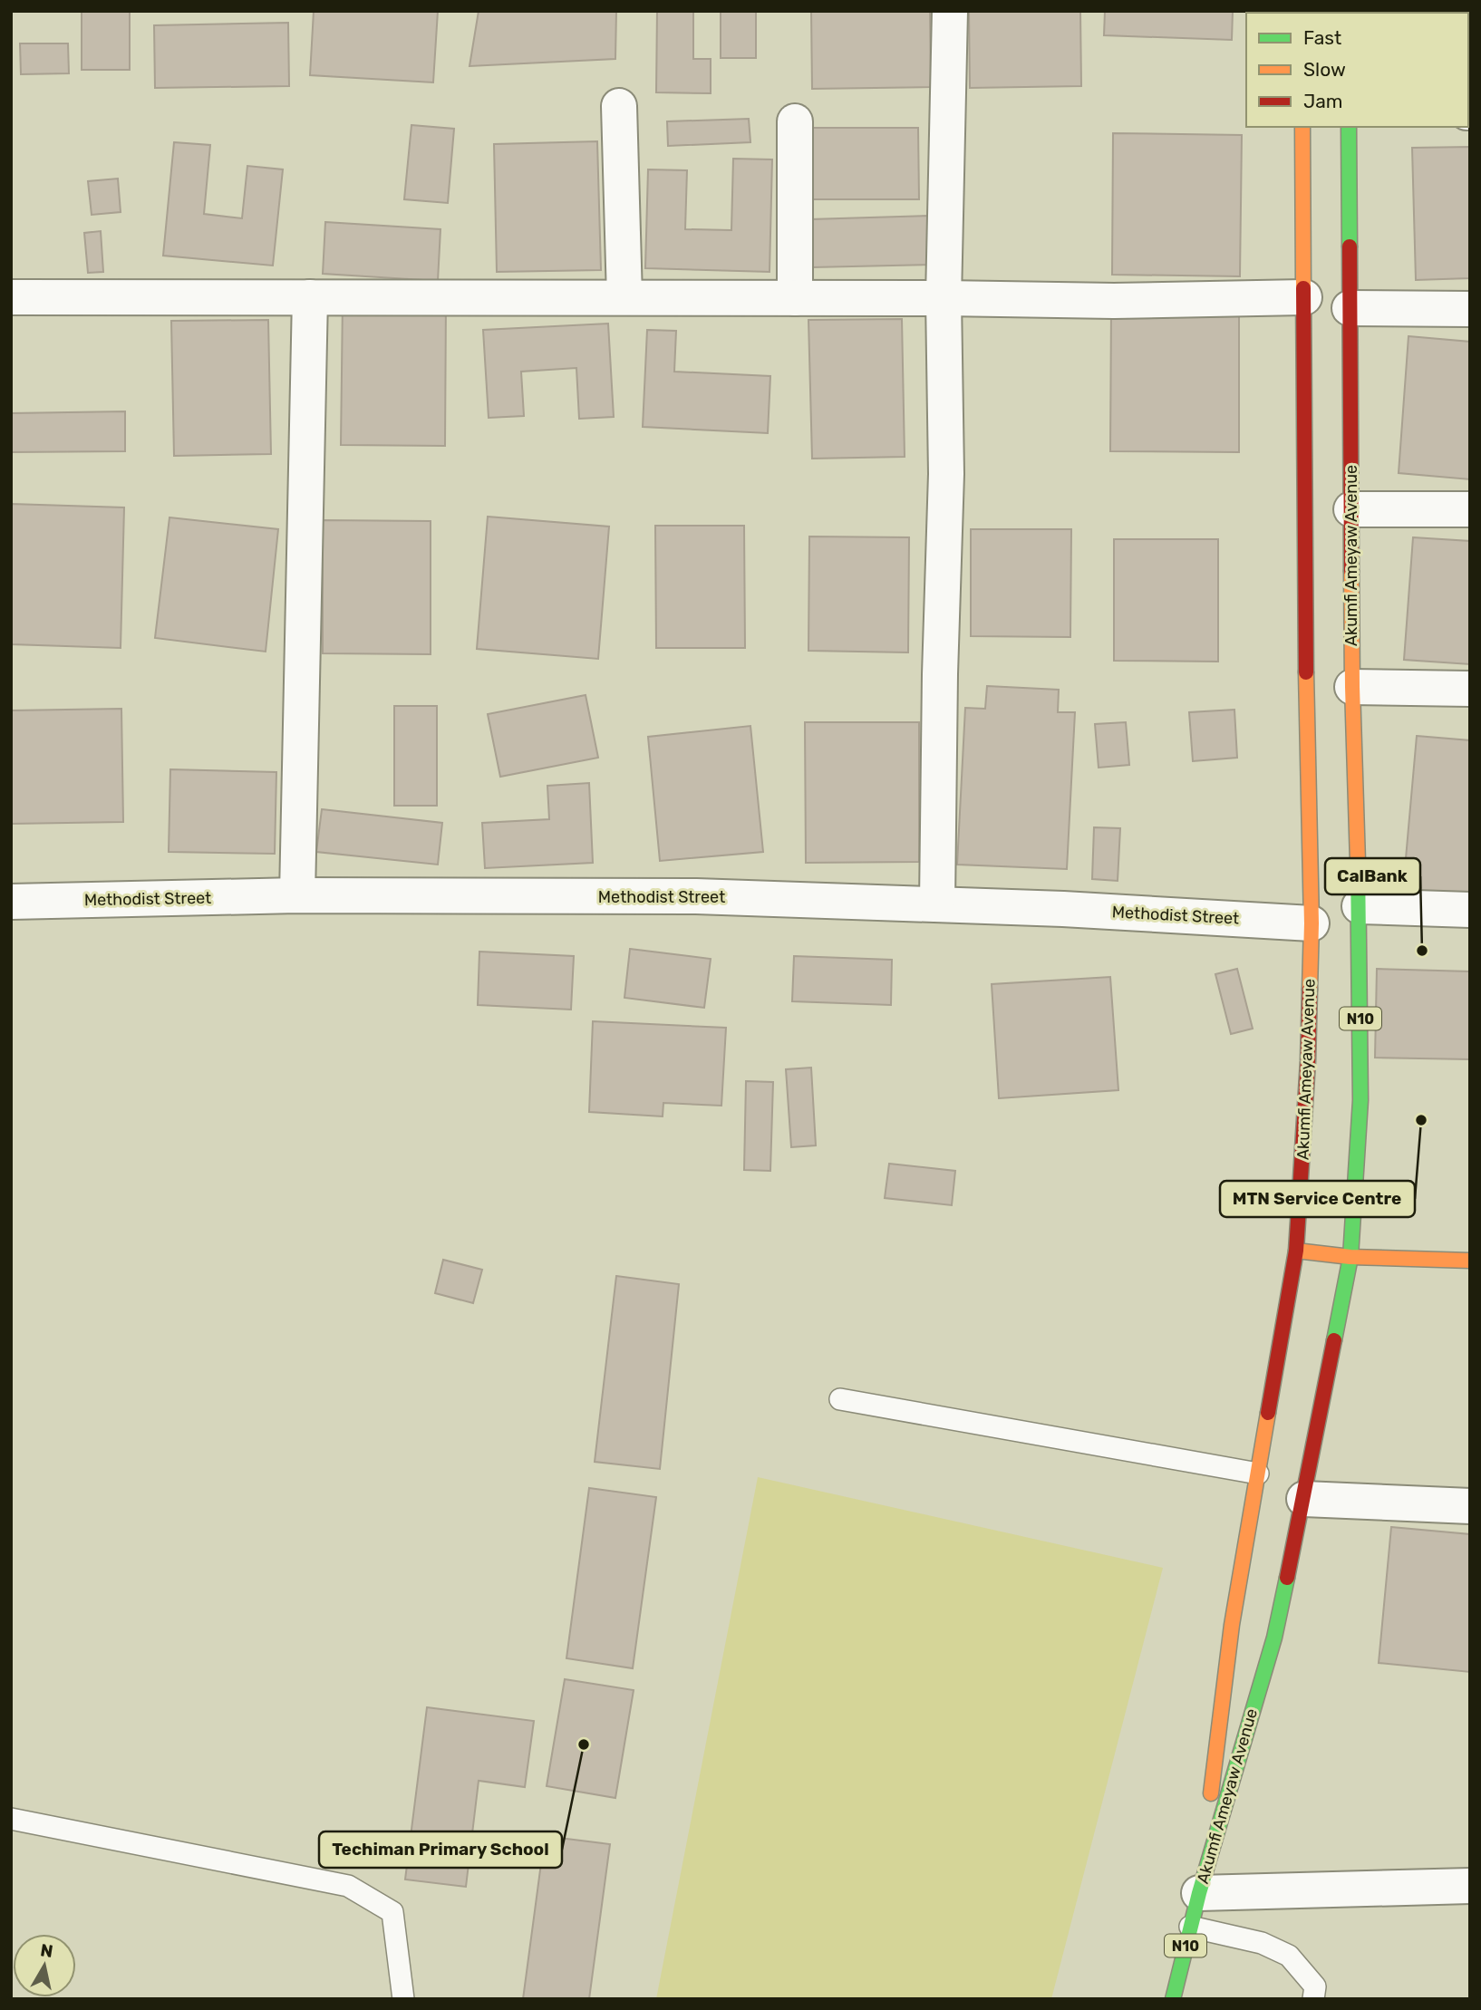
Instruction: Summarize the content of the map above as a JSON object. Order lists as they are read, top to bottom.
{
  "streets": {
    "main road": ["Akumfi Ameyaw Avenue", "N10"],
    "street": ["Methodist Street"]
  },
  "crossings": [
    ["Akumfi Ameyaw Avenue", "Methodist Street"],
    ["Akumfi Ameyaw Avenue", "N10"]
  ],
  "places": ["CalBank", "MTN Service Centre", "Techiman Primary School"],
  "legend": ["Fast", "Slow", "Jam"],
  "north": "top"
}
